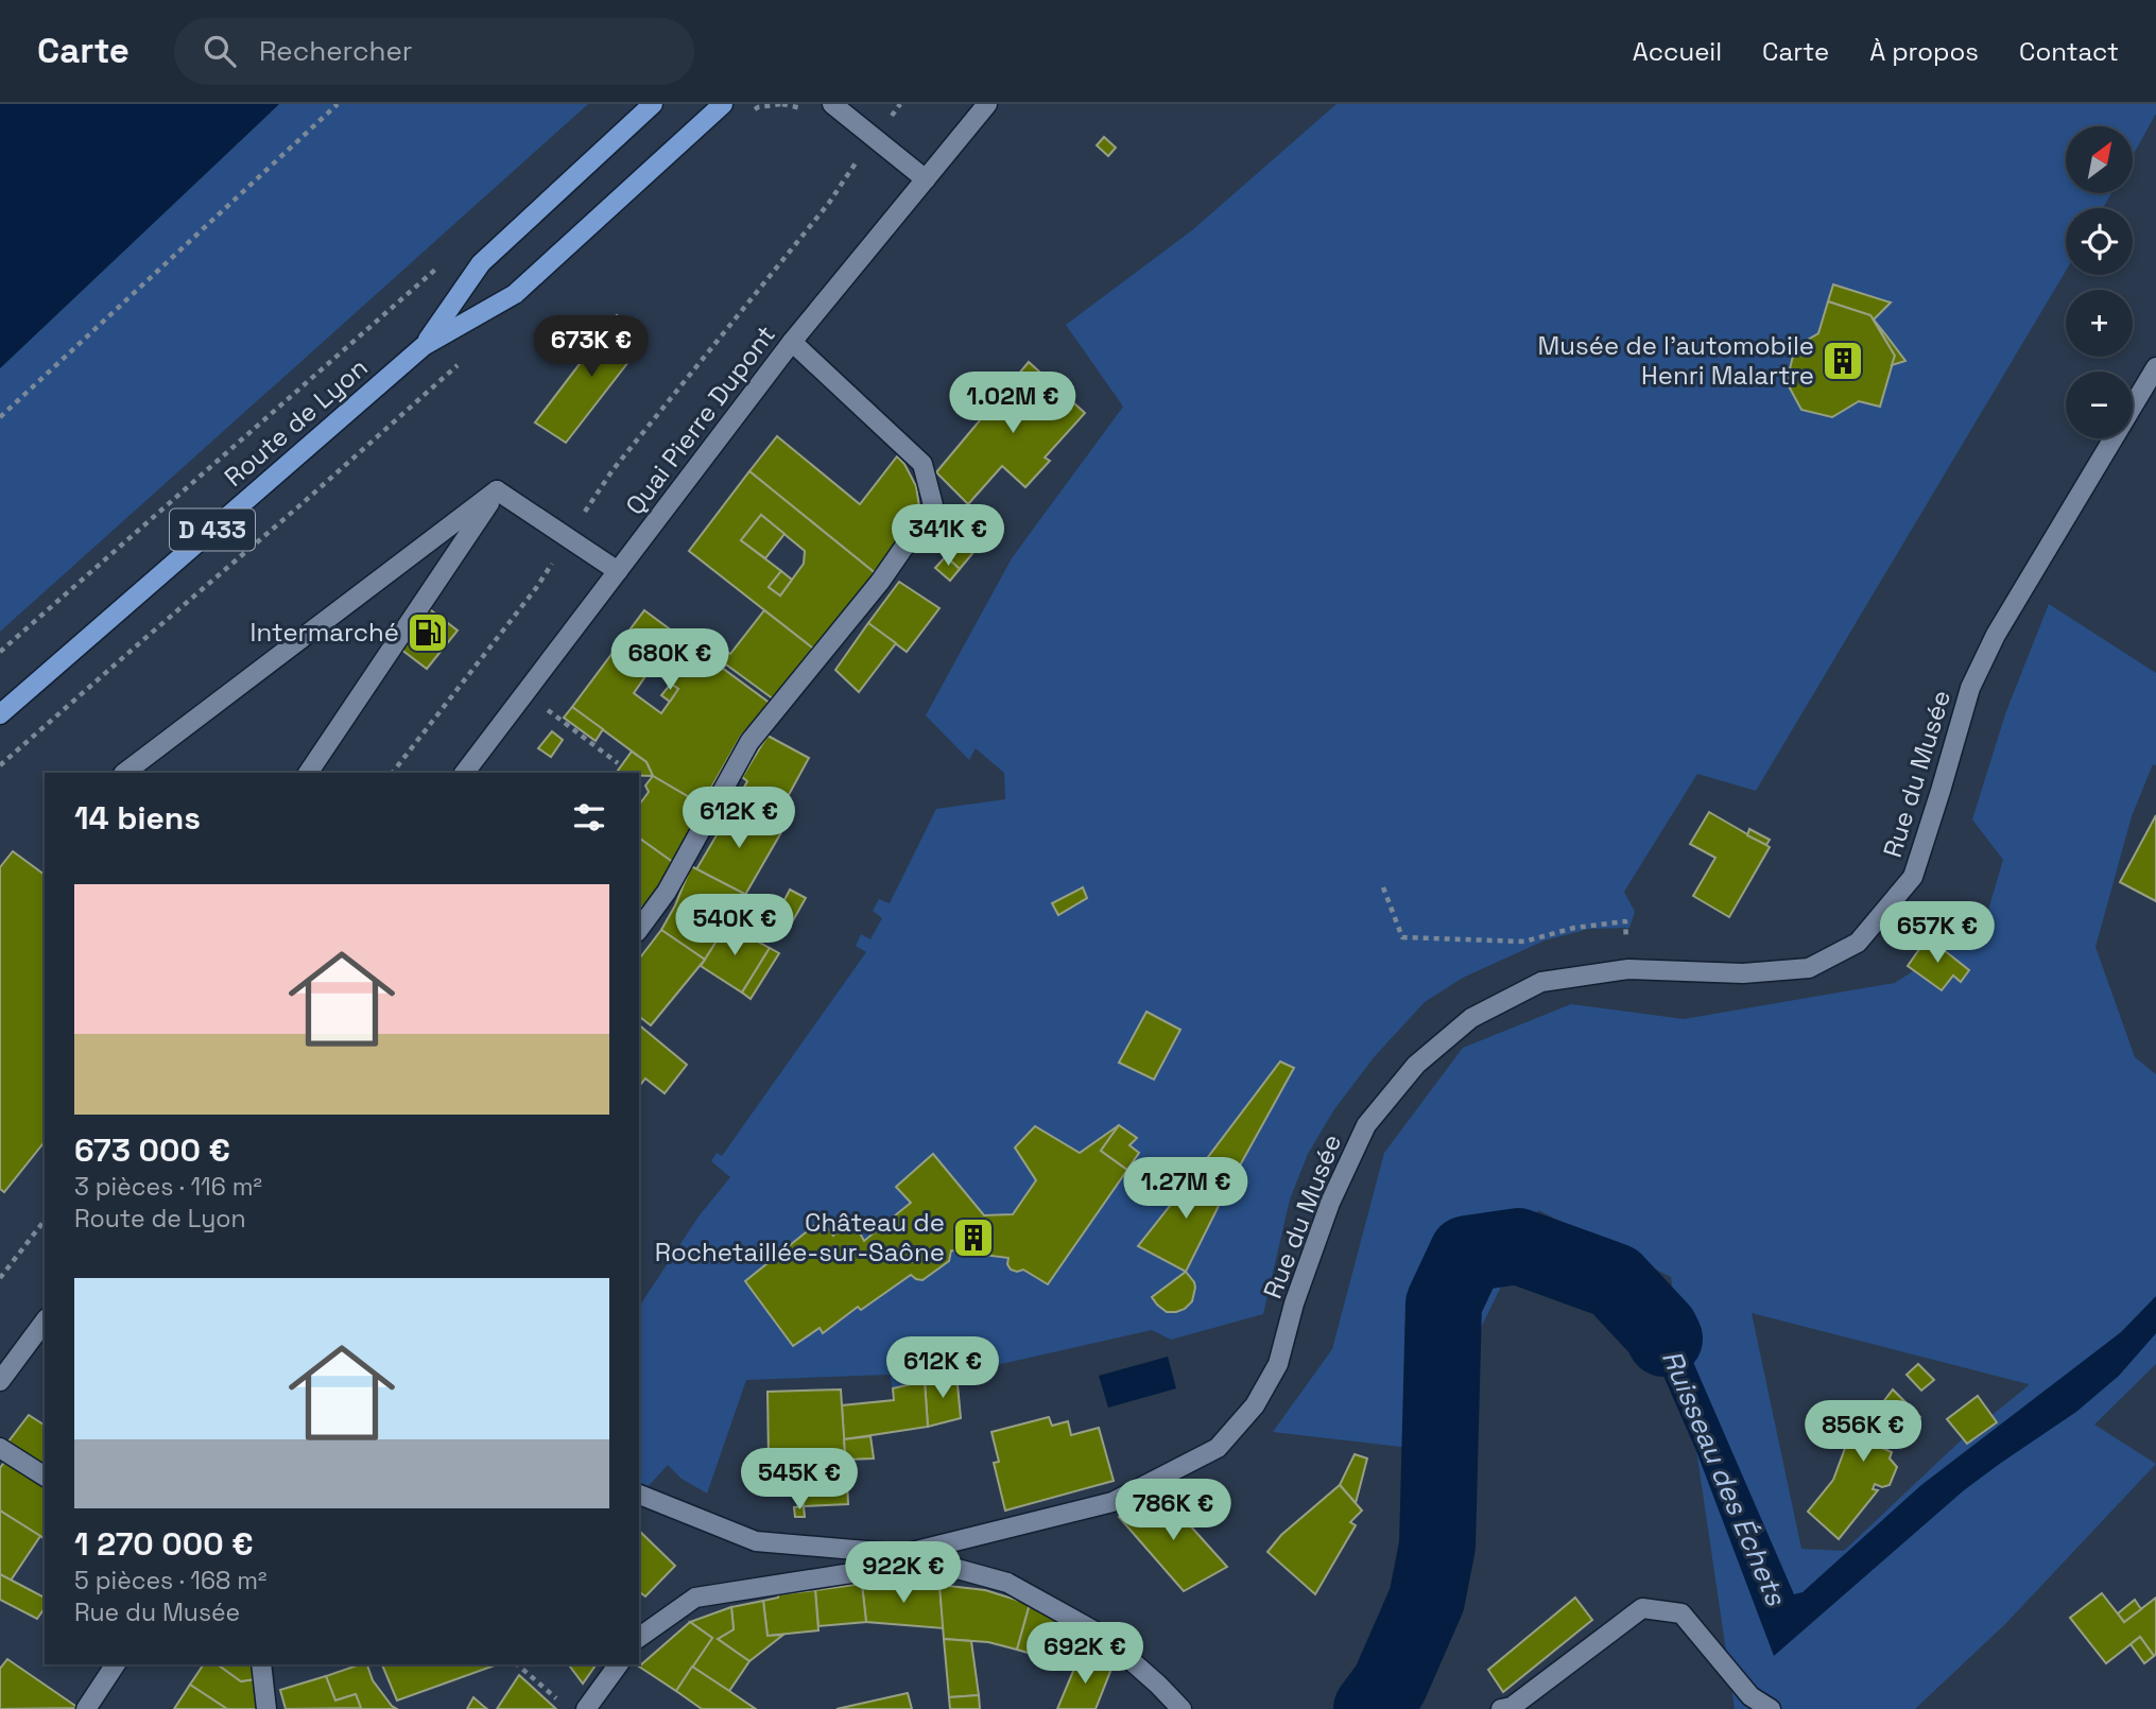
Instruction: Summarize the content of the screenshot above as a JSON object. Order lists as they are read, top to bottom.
{
  "streets": {
    "main road": ["Route de Lyon", "D 433"],
    "street": ["Quai Pierre Dupont", "Rue du Musée"]
  },
  "water": ["Ruisseau des Échets"],
  "places": {
    "building": ["Musée de l'automobile Henri Malartre", "Château de Rochetaillée-sur-Saône"],
    "fuel station": ["Intermarché"]
  },
  "north": "top right",
  "page": {
    "header": "Carte",
    "search": "Rechercher",
    "nav": [
      "Accueil",
      "Carte",
      "À propos",
      "Contact"
    ],
    "map_buttons": ["+", "−"],
    "price": [
      "673K €",
      "1.02M €",
      "341K €",
      "680K €",
      "612K €",
      "540K €",
      "657K €",
      "1.27M €",
      "612K €",
      "856K €",
      "545K €",
      "786K €",
      "922K €",
      "692K €"
    ],
    "heading": "14 biens",
    "list": [
      {
        "name": "673 000 €",
        "note": "3 pièces · 116 m² · Route de Lyon"
      },
      {
        "name": "1 270 000 €",
        "note": "5 pièces · 168 m² · Rue du Musée"
      }
    ]
  }
}
